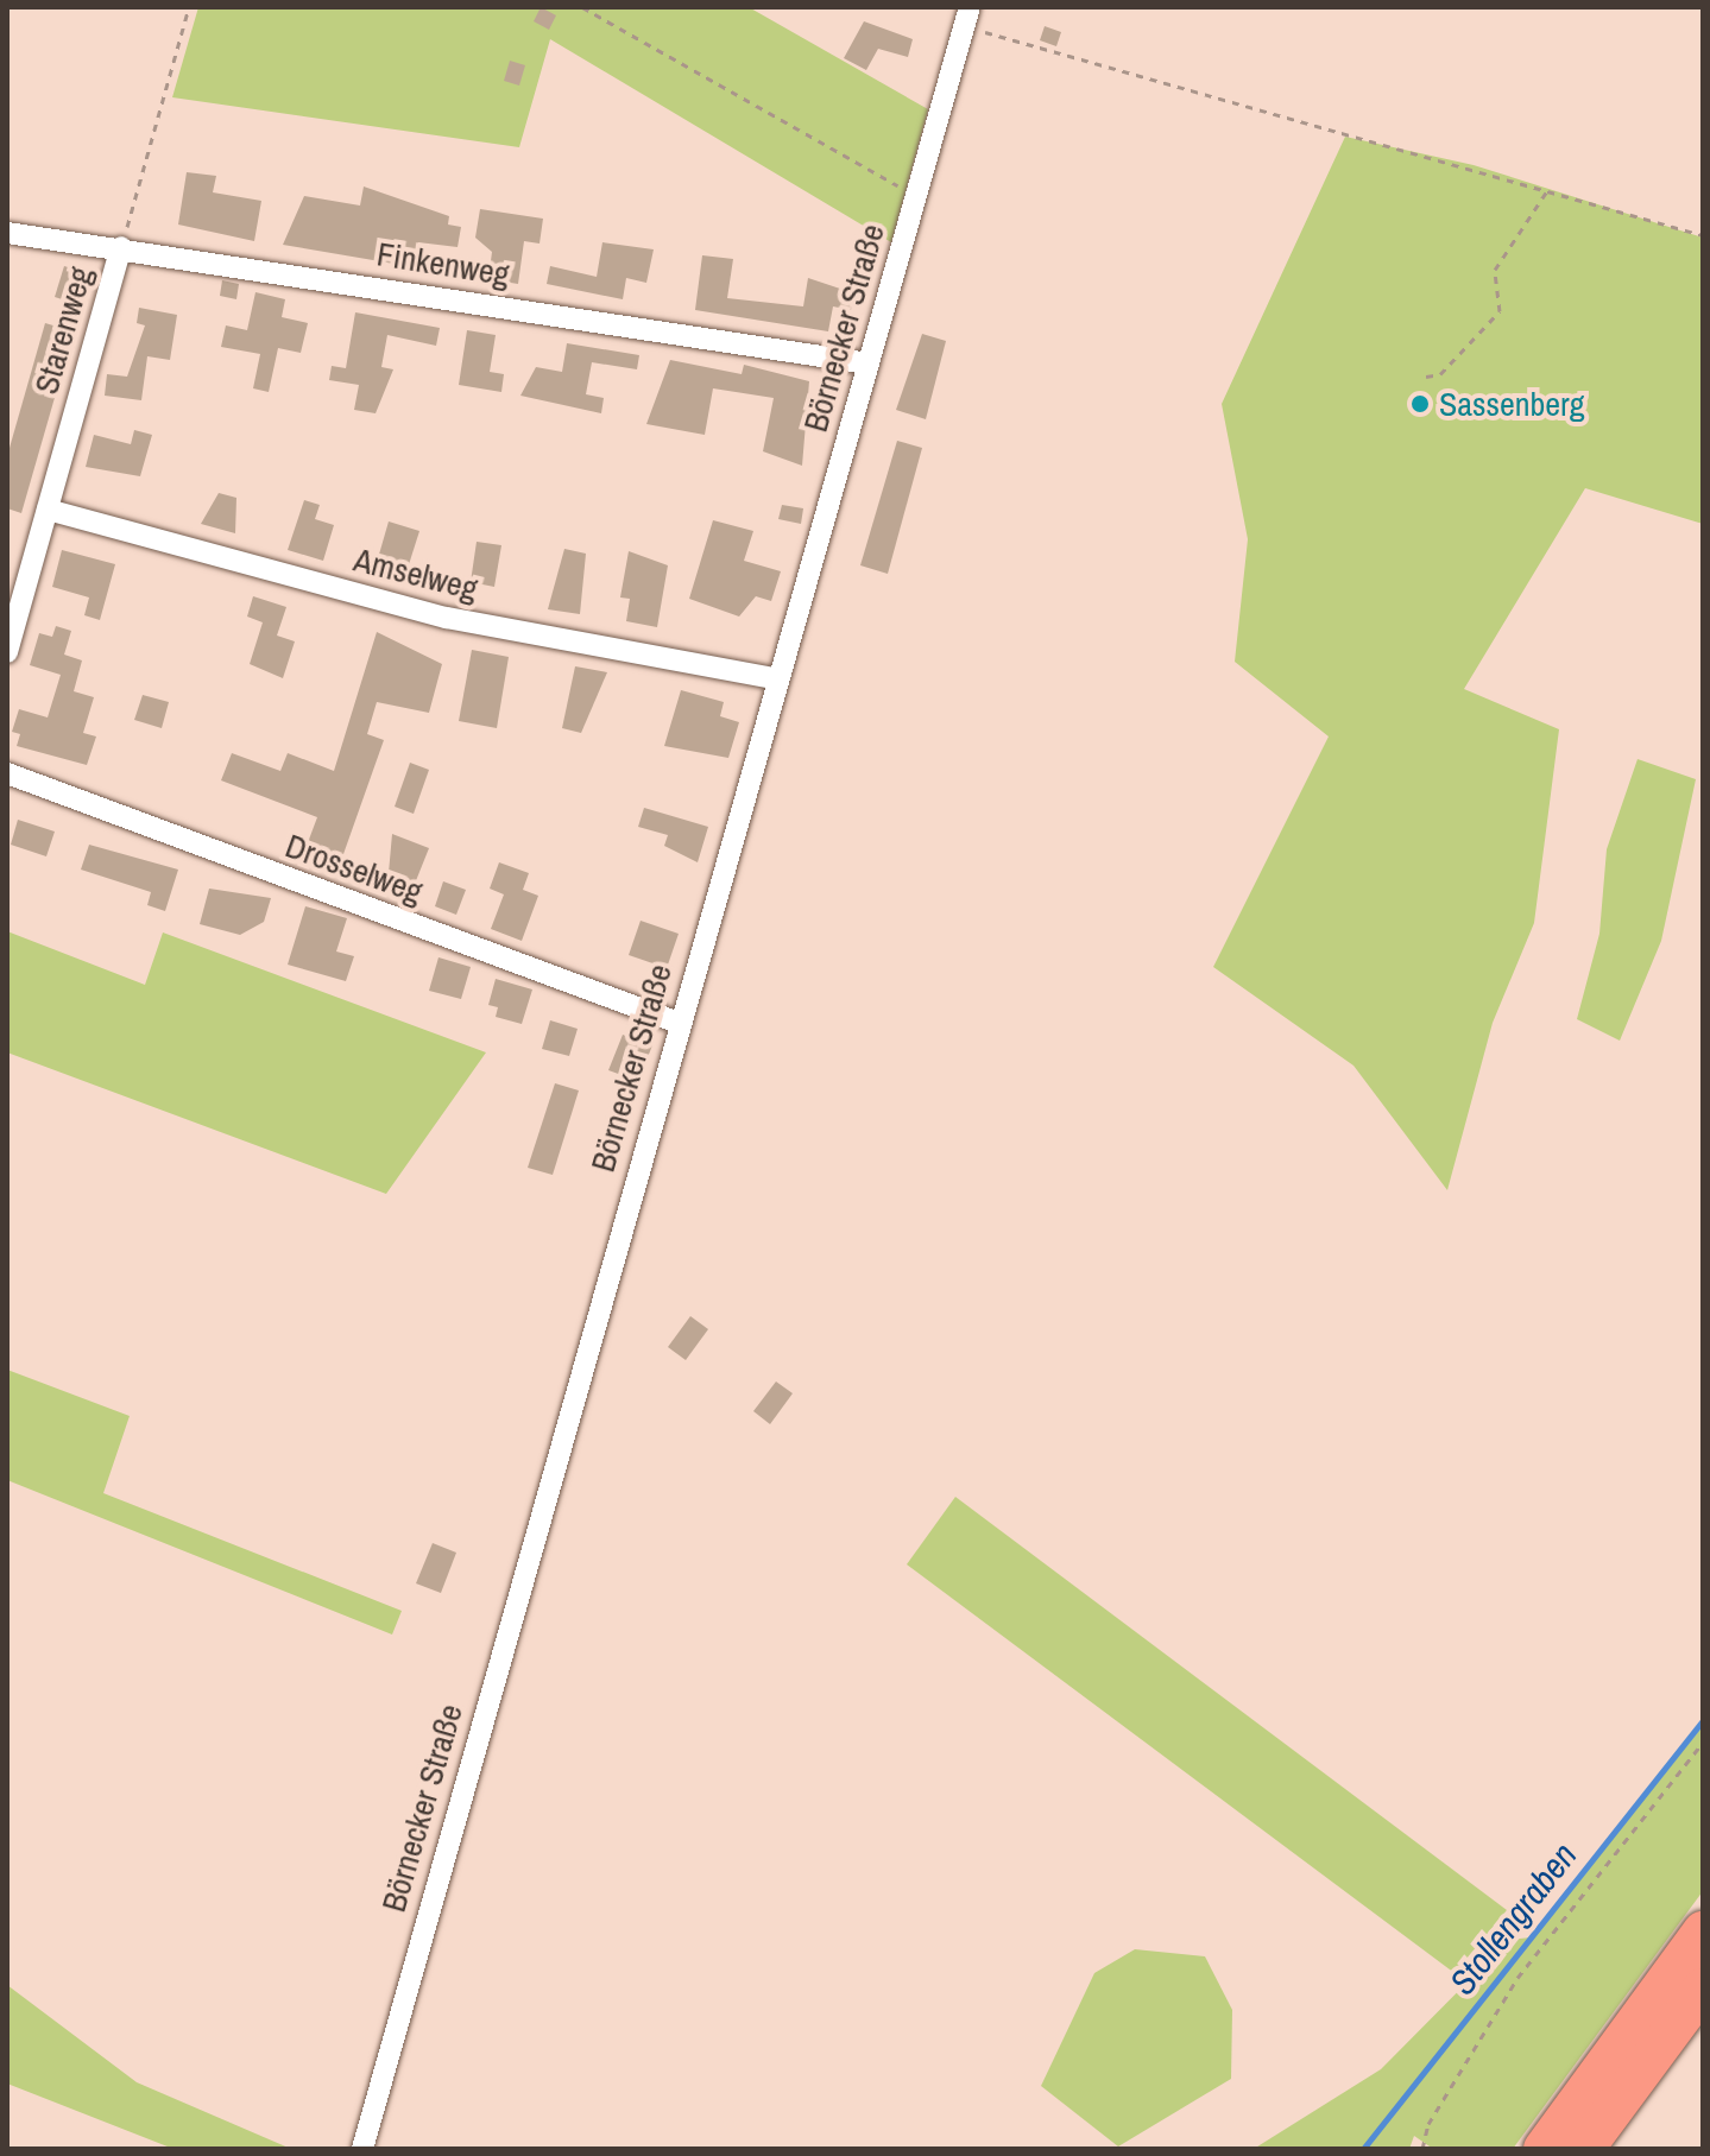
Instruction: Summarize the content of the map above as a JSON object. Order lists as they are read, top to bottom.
{
  "streets": {
    "street": [
      "Finkenweg",
      "Börnecker Straße",
      "Starenweg",
      "Amselweg",
      "Drosselweg"
    ]
  },
  "crossings": [
    ["Finkenweg", "Börnecker Straße"],
    ["Finkenweg", "Starenweg"],
    ["Börnecker Straße", "Amselweg"],
    ["Börnecker Straße", "Drosselweg"],
    ["Starenweg", "Amselweg"]
  ],
  "water": ["Stollengraben"],
  "places": ["Sassenberg"]
}
